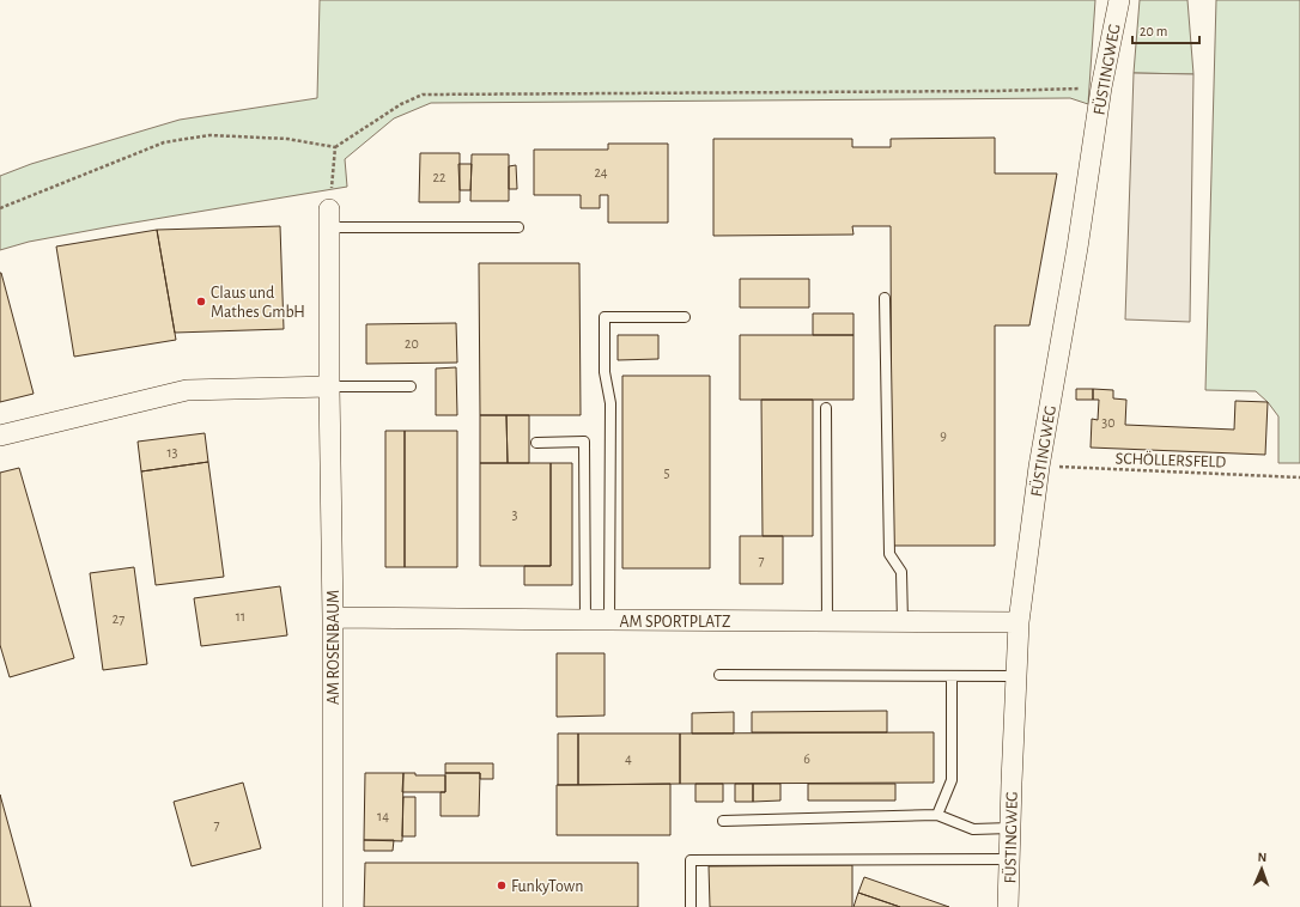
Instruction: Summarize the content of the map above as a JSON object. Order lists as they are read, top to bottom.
{
  "streets": {
    "street": ["FÜSTINGWEG", "AM SPORTPLATZ", "AM ROSENBAUM"],
    "path": ["SCHÖLLERSFELD"]
  },
  "crossings": [
    ["FÜSTINGWEG", "SCHÖLLERSFELD"],
    ["FÜSTINGWEG", "AM SPORTPLATZ"],
    ["AM SPORTPLATZ", "AM ROSENBAUM"]
  ],
  "places": ["Claus und Mathes GmbH", "FunkyTown"],
  "house_numbers": [
    "24",
    "22",
    "20",
    "30",
    "9",
    "13",
    "5",
    "3",
    "7",
    "11",
    "27",
    "4",
    "6",
    "14",
    "7"
  ],
  "scale_bar": "20 m",
  "north": "top"
}
